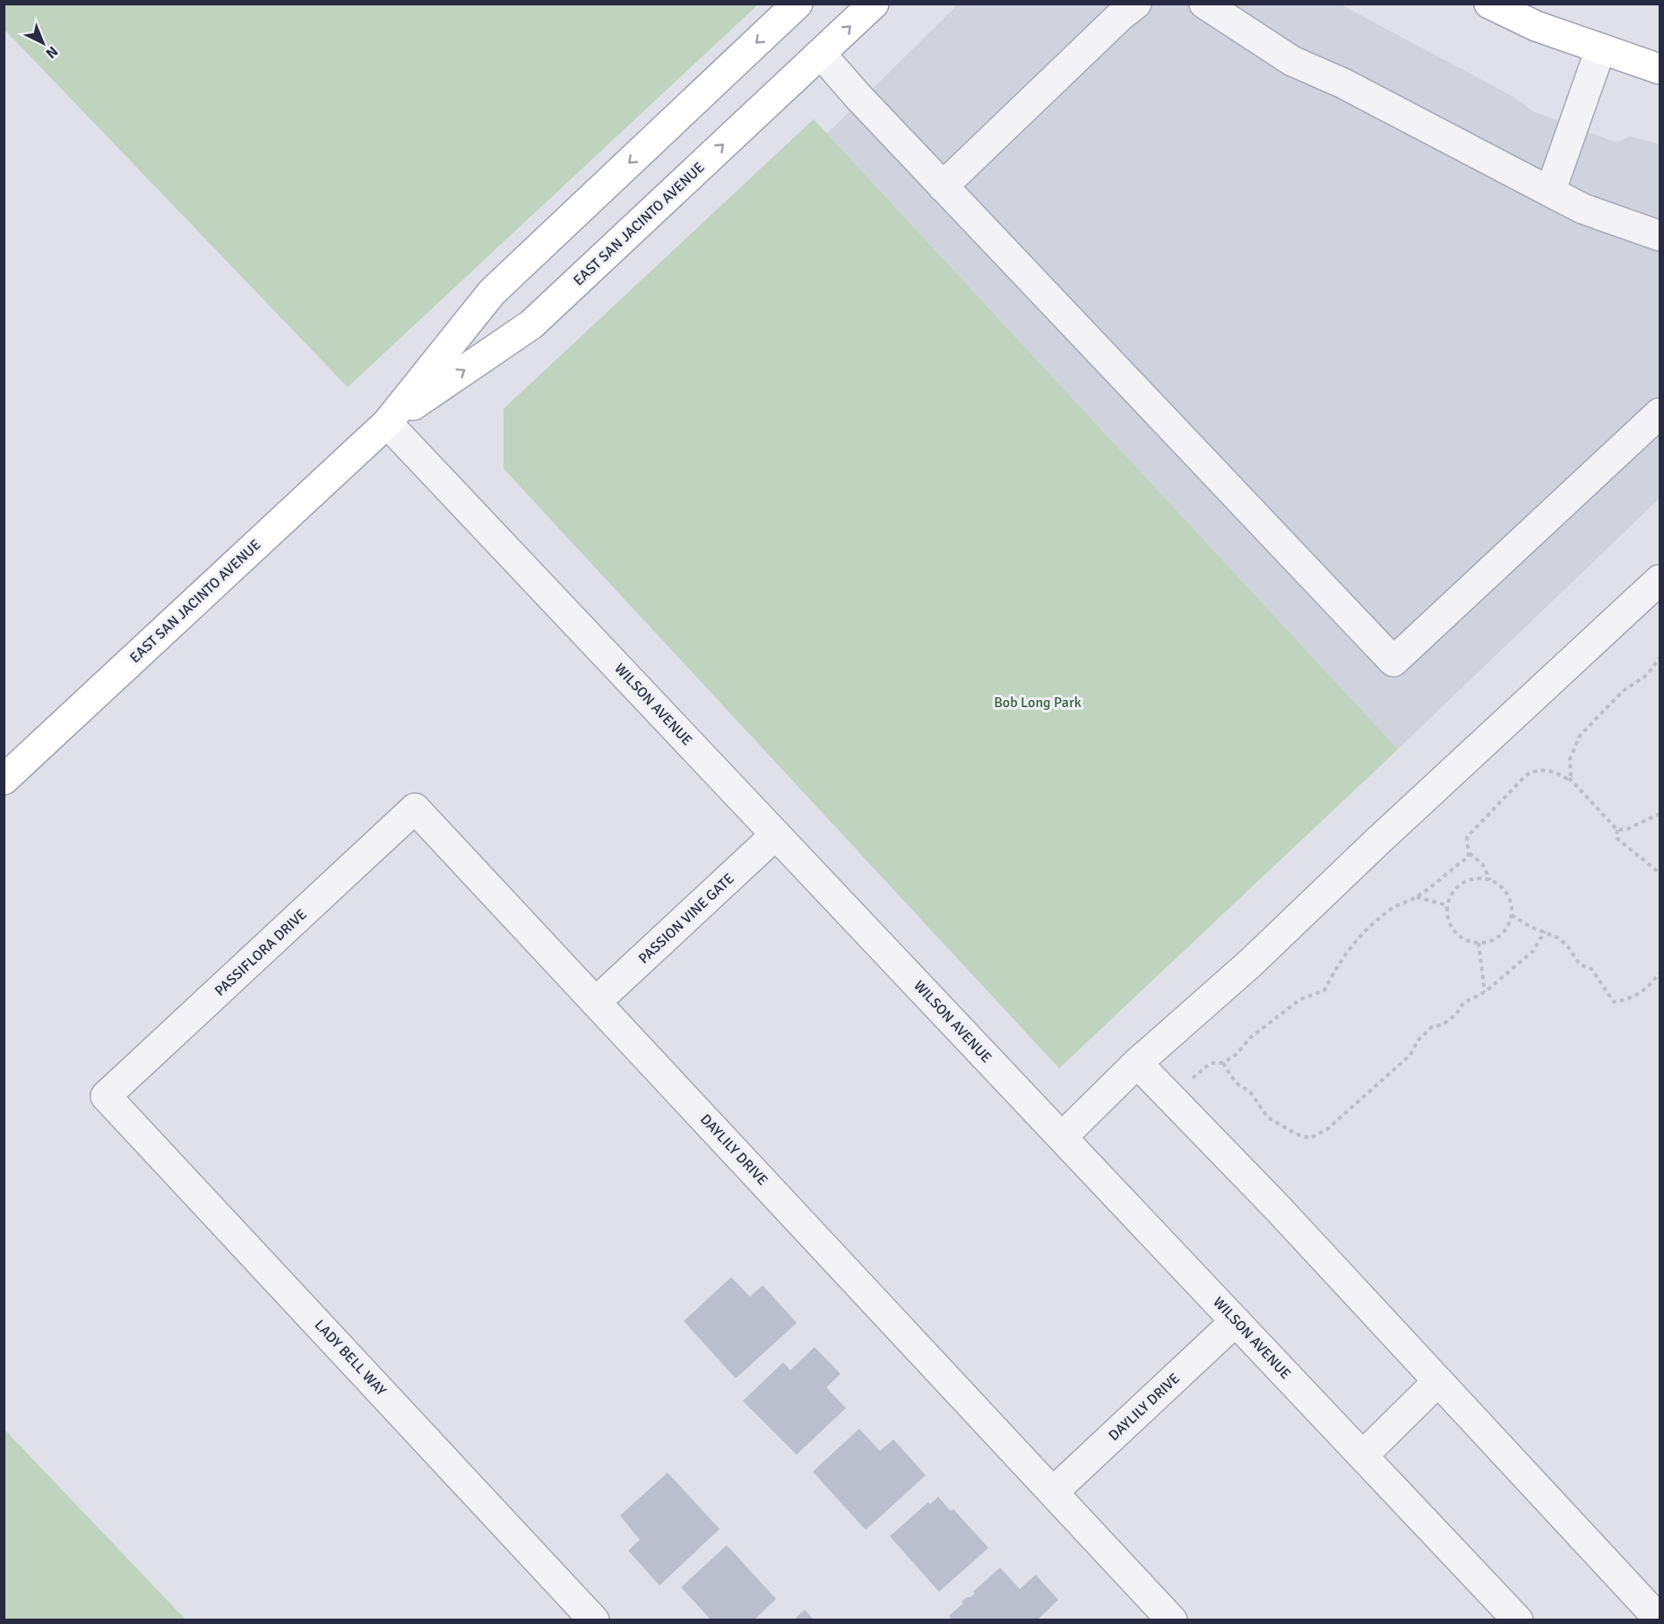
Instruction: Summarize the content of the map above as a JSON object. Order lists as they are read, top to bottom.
{
  "streets": {
    "main road": ["EAST SAN JACINTO AVENUE"],
    "street": [
      "WILSON AVENUE",
      "PASSION VINE GATE",
      "PASSIFLORA DRIVE",
      "DAYLILY DRIVE",
      "LADY BELL WAY"
    ]
  },
  "crossings": [
    ["EAST SAN JACINTO AVENUE", "WILSON AVENUE"],
    ["WILSON AVENUE", "PASSION VINE GATE"],
    ["WILSON AVENUE", "DAYLILY DRIVE"],
    ["PASSION VINE GATE", "DAYLILY DRIVE"],
    ["PASSIFLORA DRIVE", "DAYLILY DRIVE"],
    ["PASSIFLORA DRIVE", "LADY BELL WAY"]
  ],
  "parks": ["Bob Long Park"],
  "north": "bottom right"
}
